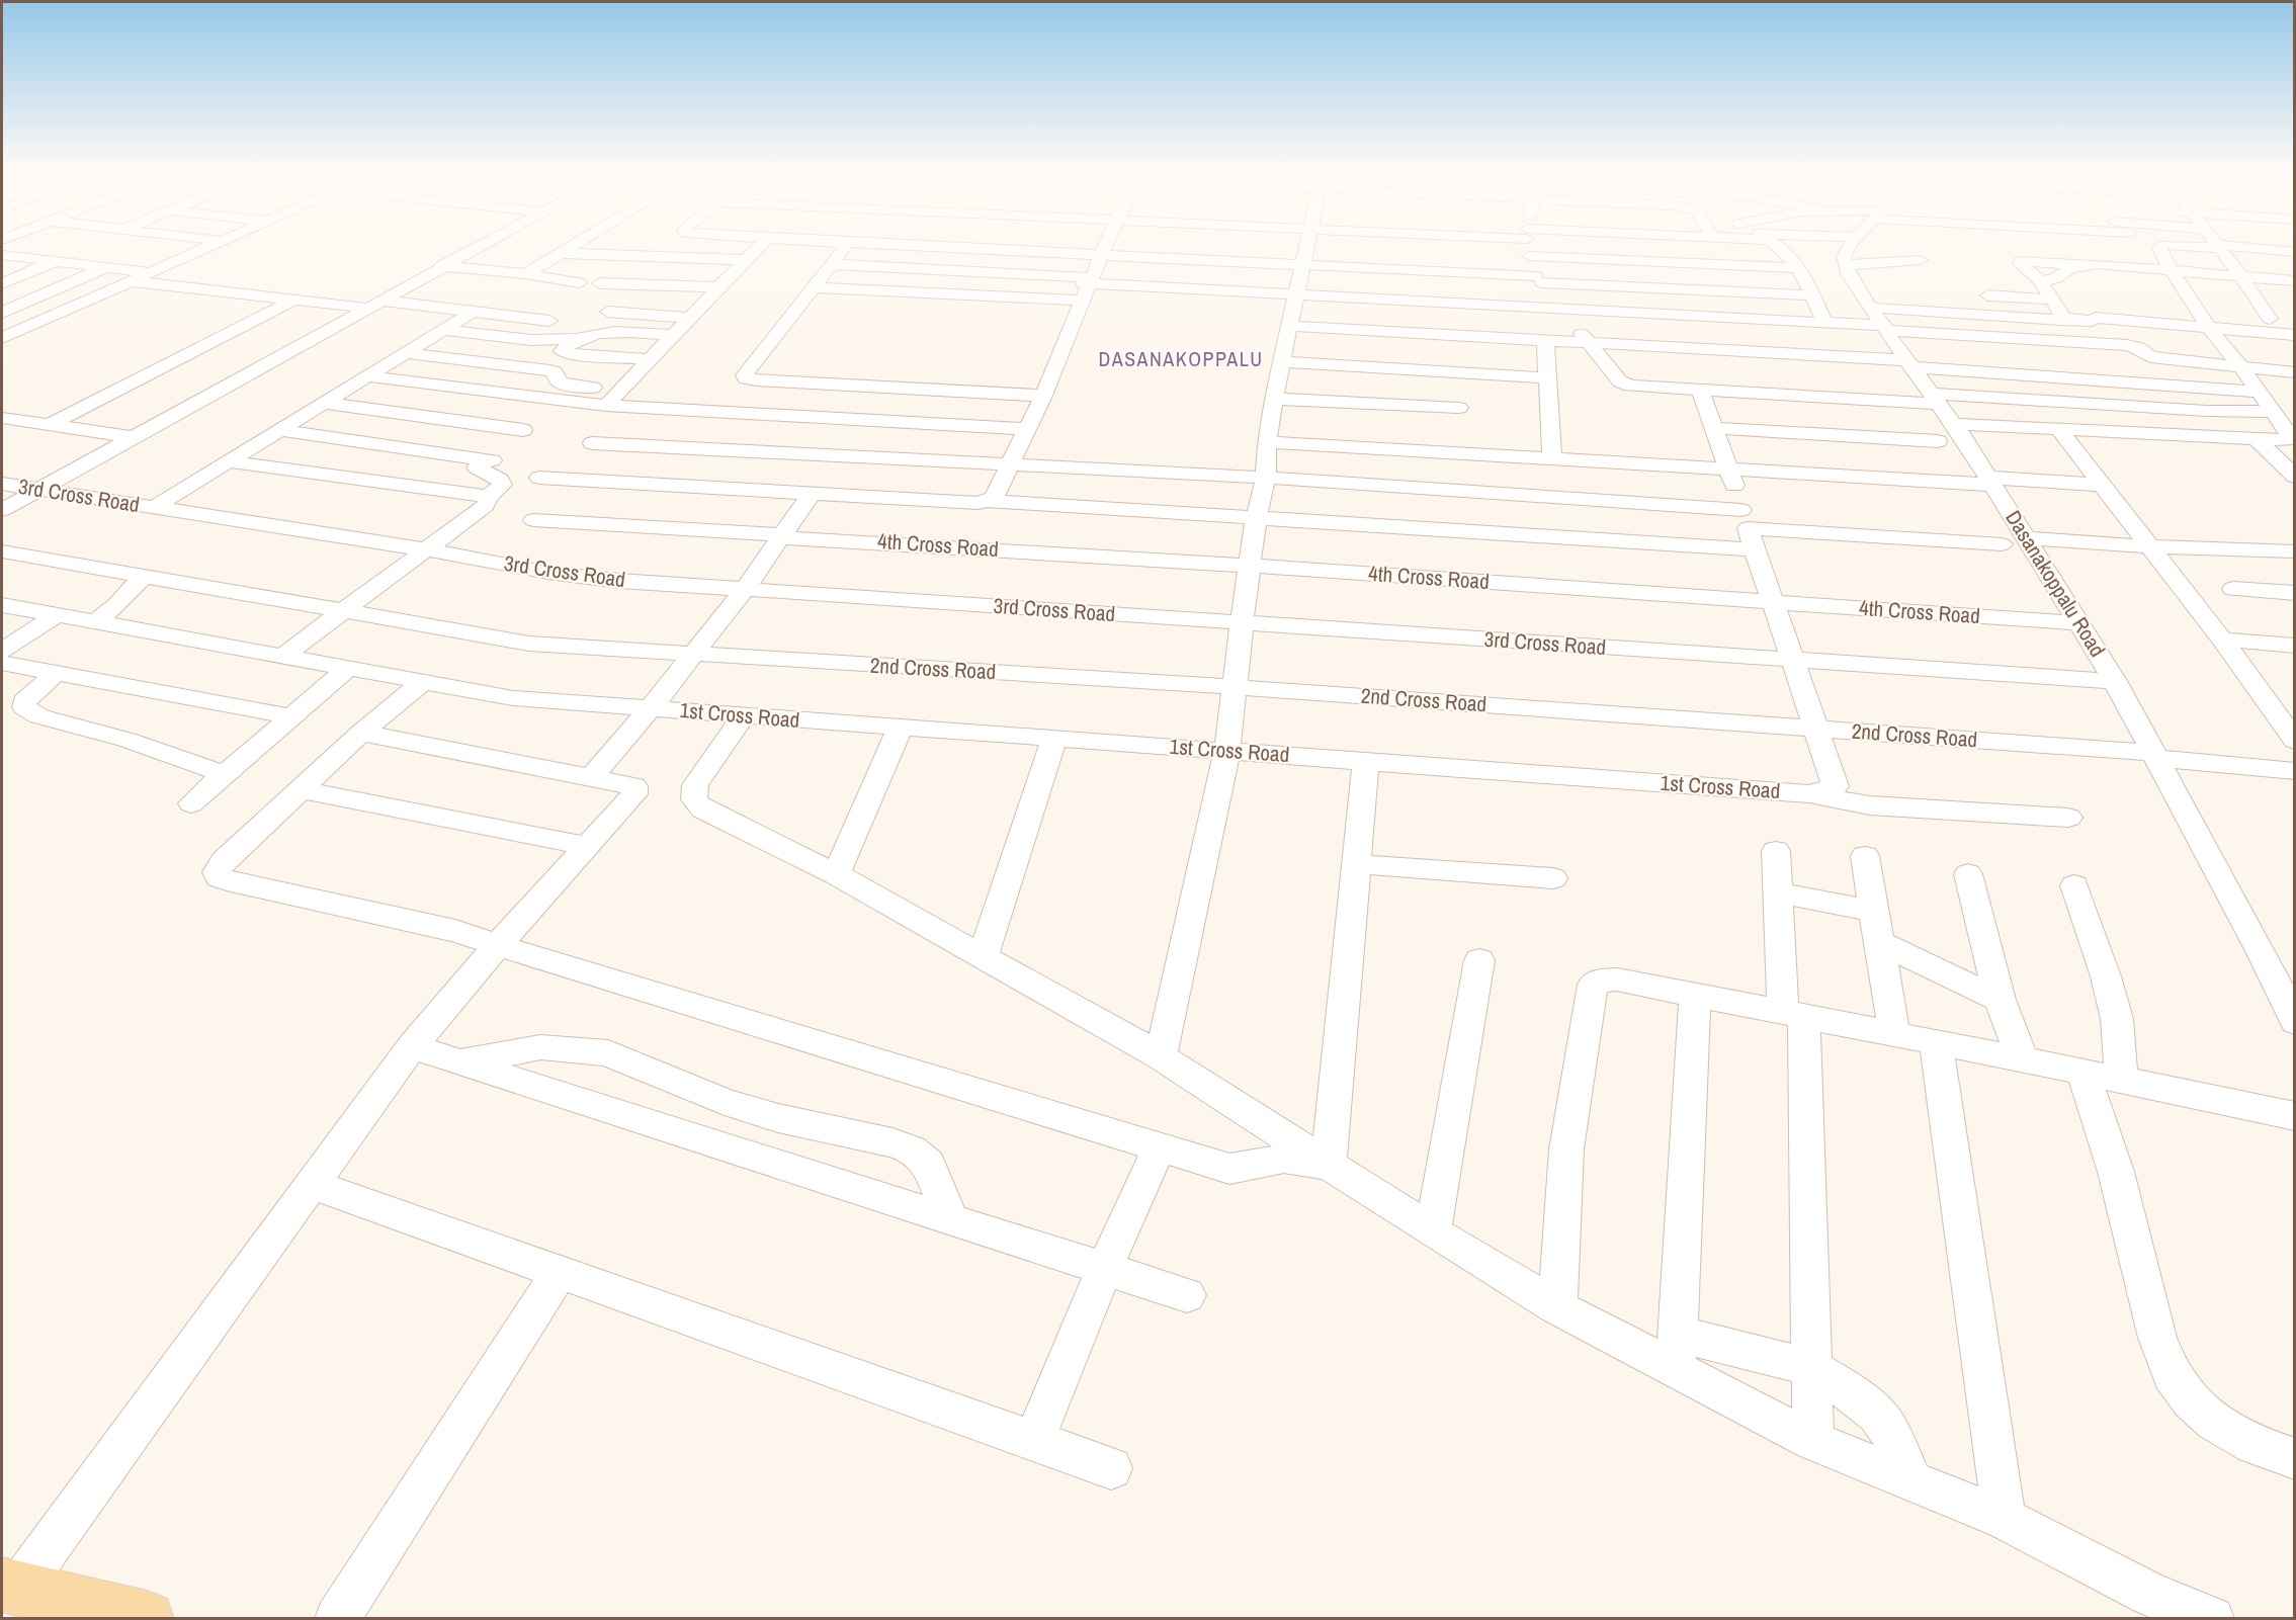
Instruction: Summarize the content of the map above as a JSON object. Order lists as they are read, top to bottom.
{
  "streets": {
    "street": [
      "3rd Cross Road",
      "4th Cross Road",
      "Dasanakoppalu Road",
      "2nd Cross Road",
      "1st Cross Road"
    ]
  },
  "crossings": [
    ["3rd Cross Road", "Dasanakoppalu Road"],
    ["4th Cross Road", "Dasanakoppalu Road"],
    ["Dasanakoppalu Road", "2nd Cross Road"]
  ],
  "districts": ["DASANAKOPPALU"]
}
